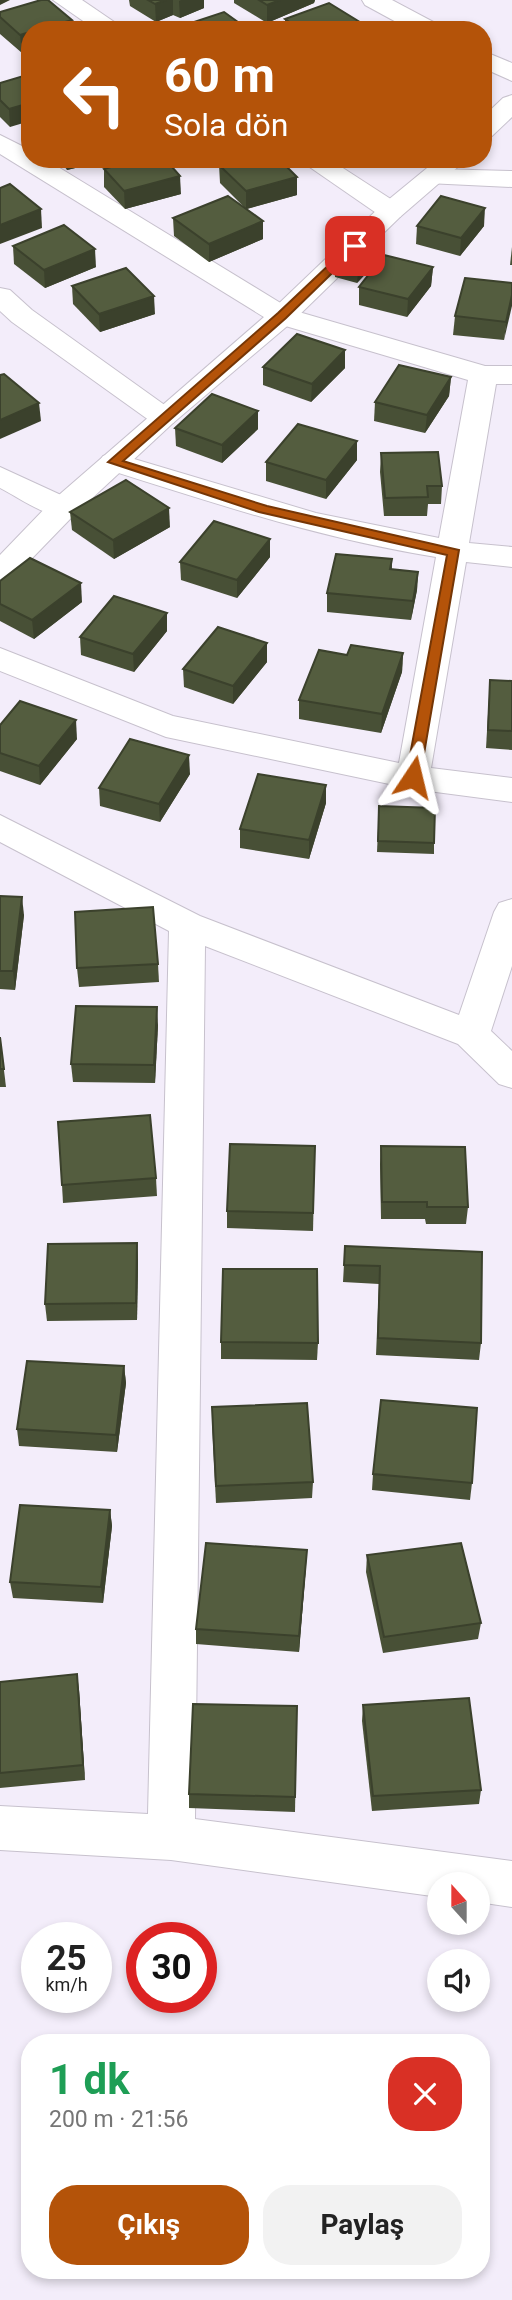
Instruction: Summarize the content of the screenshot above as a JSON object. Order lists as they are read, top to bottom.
{
  "north": "top",
  "page": {
    "turn": ["60 m", "Sola dön"],
    "speed": "25 km/h",
    "limit": "30",
    "heading": ["1 dk", "200 m · 21:56"],
    "buttons": ["Çıkış", "Paylaş"]
  }
}
